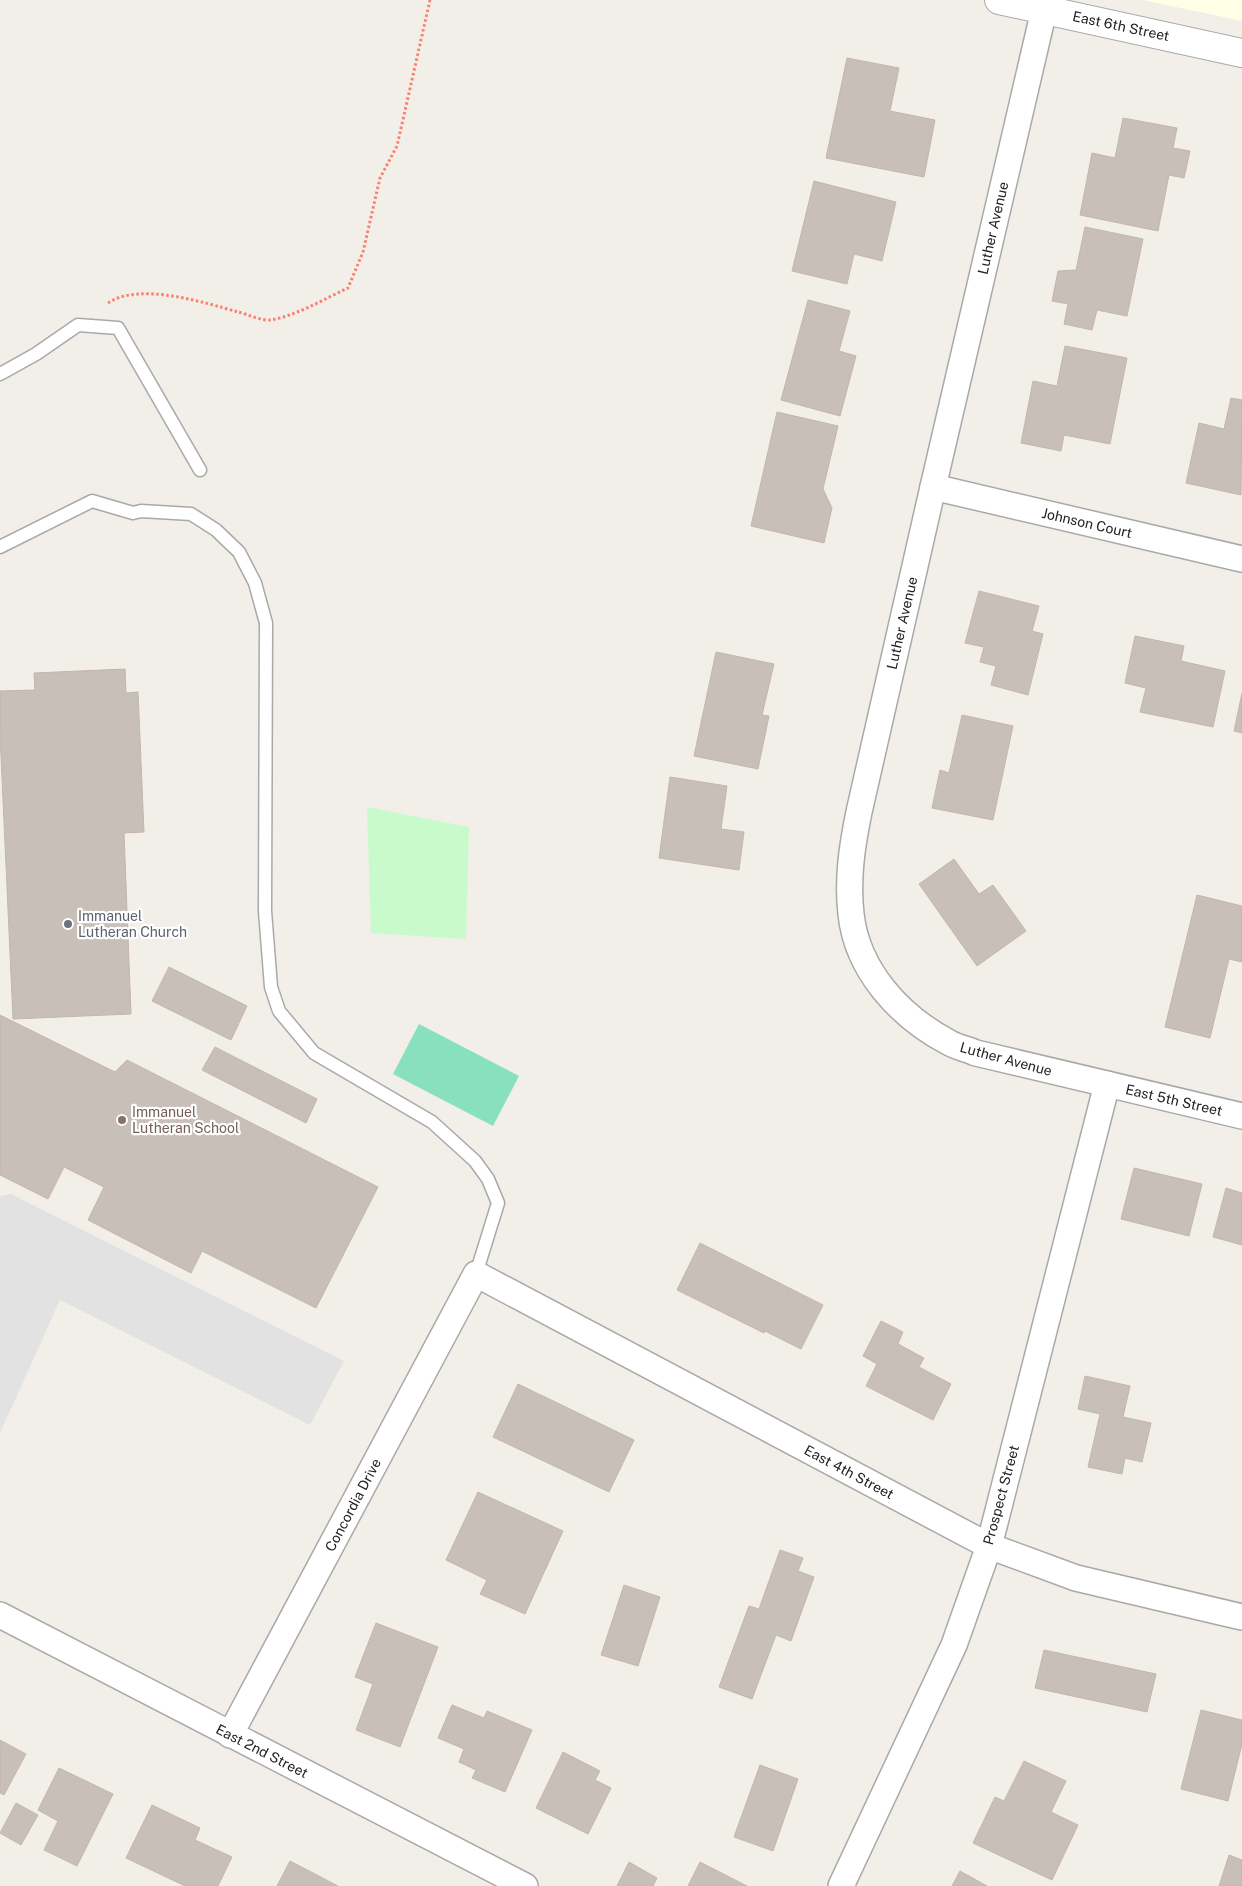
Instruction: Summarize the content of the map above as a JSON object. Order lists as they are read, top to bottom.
{
  "streets": {
    "street": [
      "East 6th Street",
      "Luther Avenue",
      "Johnson Court",
      "East 5th Street",
      "East 4th Street",
      "Prospect Street",
      "Concordia Drive",
      "East 2nd Street"
    ]
  },
  "crossings": [
    ["East 6th Street", "Luther Avenue"],
    ["Luther Avenue", "Johnson Court"],
    ["Luther Avenue", "East 5th Street"],
    ["Luther Avenue", "Prospect Street"],
    ["East 5th Street", "Prospect Street"],
    ["East 4th Street", "Prospect Street"],
    ["East 4th Street", "Concordia Drive"],
    ["Concordia Drive", "East 2nd Street"]
  ],
  "places": ["Immanuel Lutheran Church", "Immanuel Lutheran School"]
}
